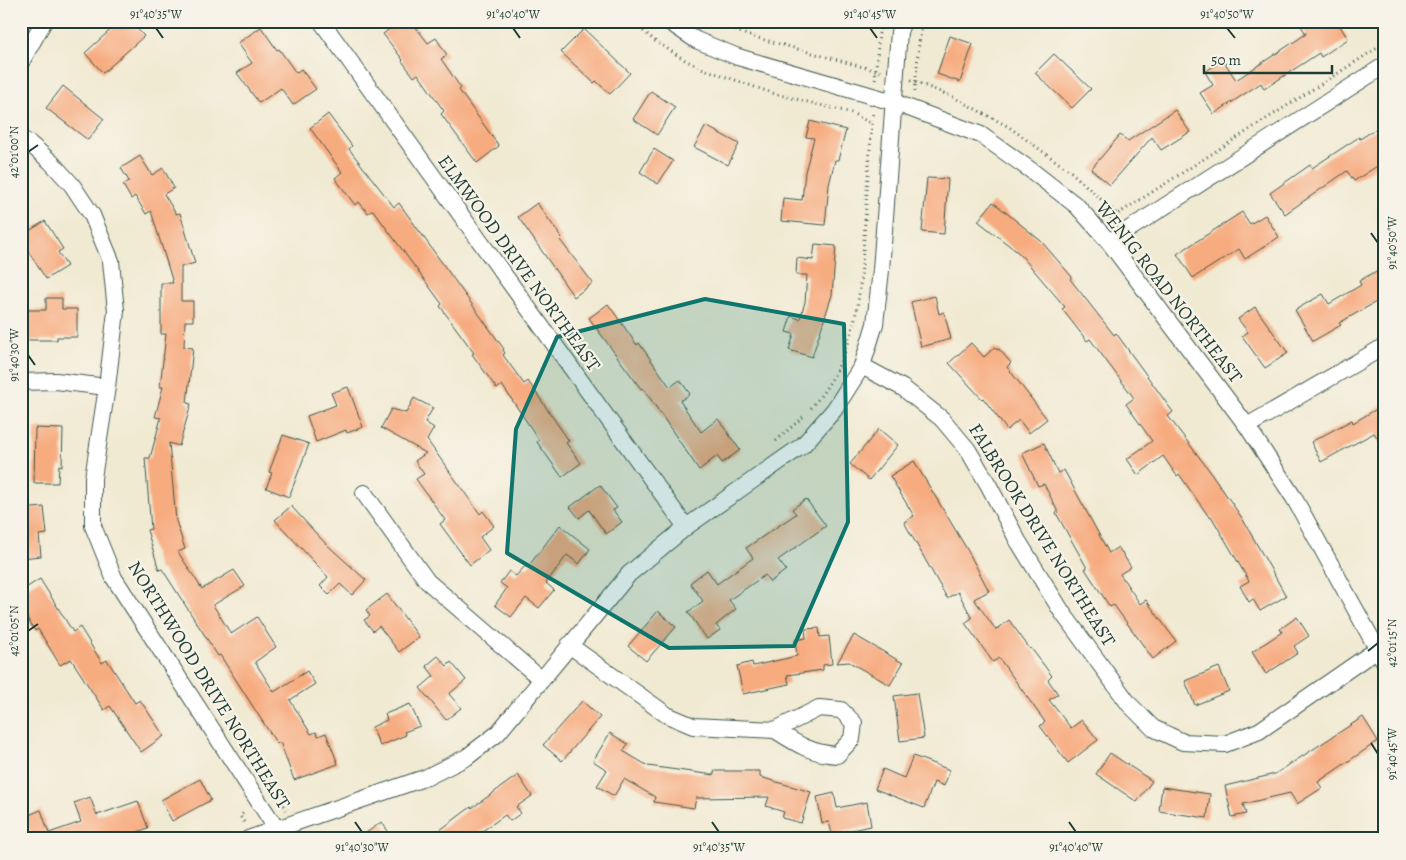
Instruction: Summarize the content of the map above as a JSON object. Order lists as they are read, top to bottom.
{
  "streets": {
    "street": [
      "ELMWOOD DRIVE NORTHEAST",
      "WENIG ROAD NORTHEAST",
      "FALBROOK DRIVE NORTHEAST",
      "NORTHWOOD DRIVE NORTHEAST"
    ]
  },
  "crossings": [
    ["WENIG ROAD NORTHEAST", "FALBROOK DRIVE NORTHEAST"]
  ],
  "scale_bar": "50 m",
  "coordinates": [
    "91°40'35\"W",
    "91°40'40\"W",
    "91°40'45\"W",
    "91°40'50\"W",
    "42°01'00\"N",
    "91°40'30\"W",
    "42°01'05\"N",
    "42°01'15\"N"
  ]
}
